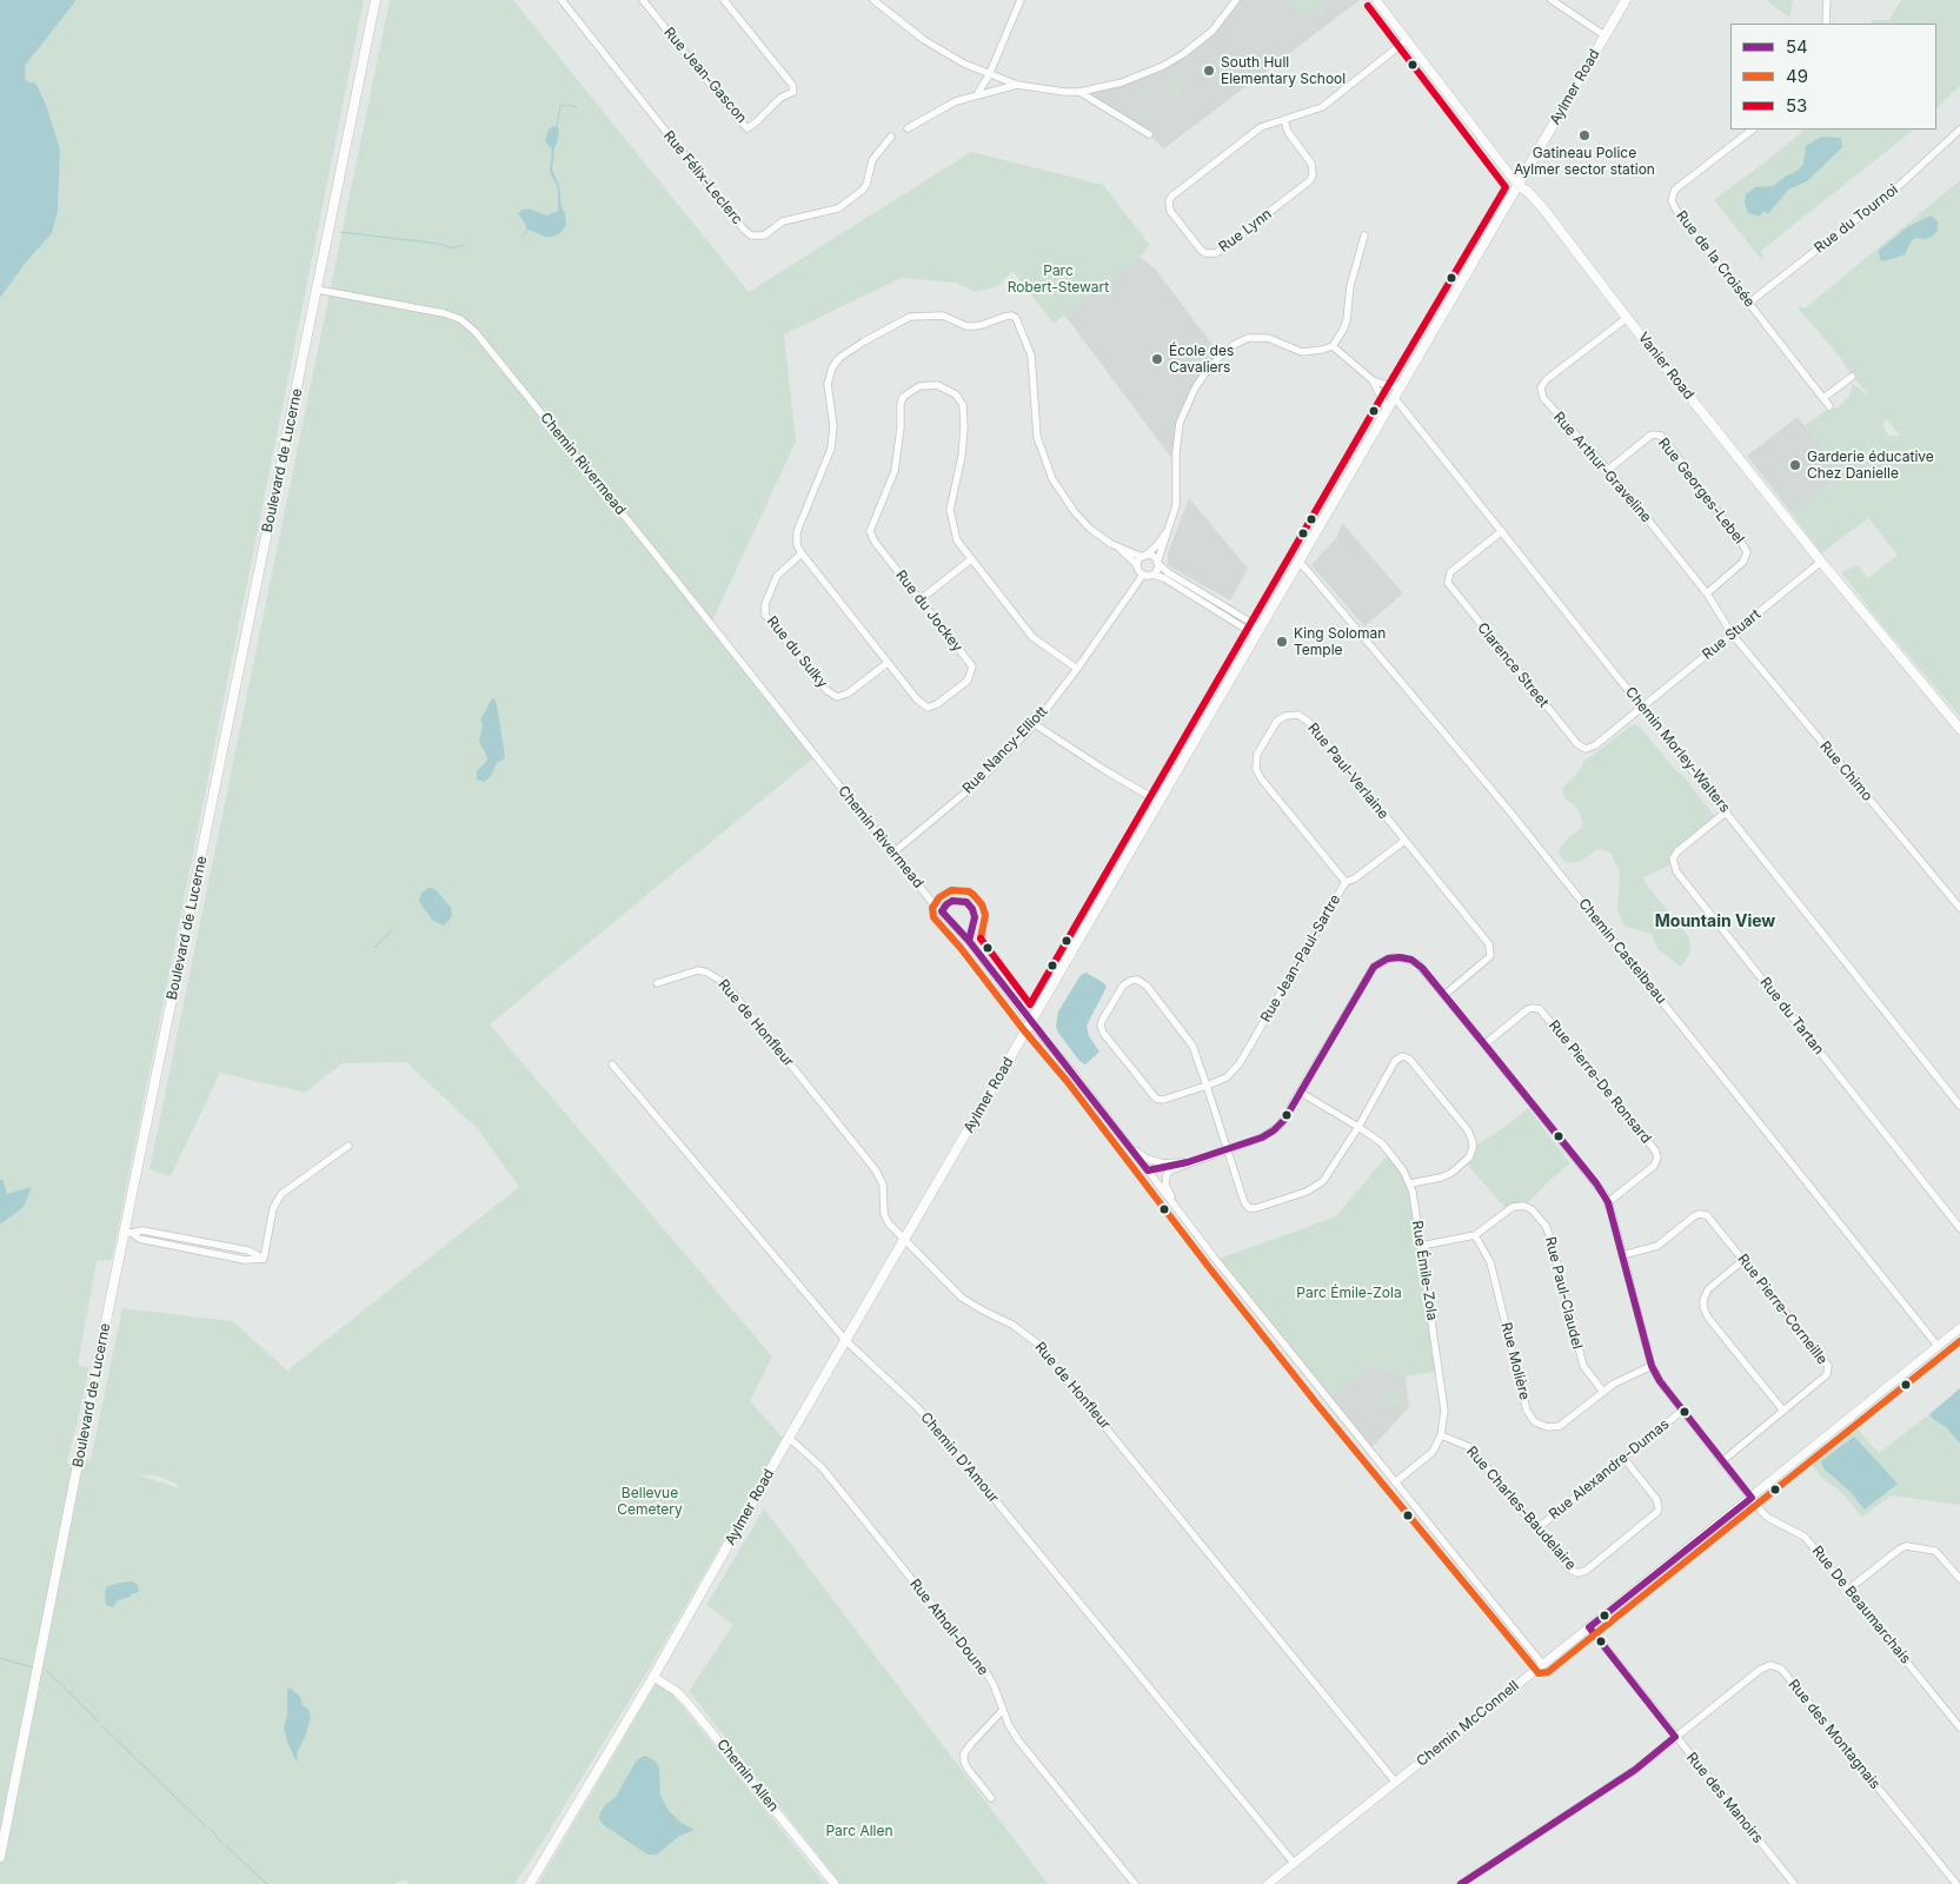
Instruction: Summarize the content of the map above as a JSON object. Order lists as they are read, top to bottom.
{
  "streets": {
    "main road": ["Aylmer Road", "Vanier Road", "Boulevard de Lucerne"],
    "street": [
      "Rue Jean-Gascon",
      "Rue Félix-Leclerc",
      "Rue du Tournoi",
      "Rue Lynn",
      "Rue de la Croisée",
      "Chemin Rivermead",
      "Rue Arthur-Graveline",
      "Rue Georges-Lebel",
      "Rue du Jockey",
      "Rue Stuart",
      "Rue du Sulky",
      "Clarence Street",
      "Rue Nancy-Elliott",
      "Chemin Morley-Walters",
      "Rue Paul-Verlaine",
      "Rue Chimo",
      "Chemin Castelbeau",
      "Rue Jean-Paul-Sartre",
      "Rue du Tartan",
      "Rue de Honfleur",
      "Rue Pierre-De Ronsard",
      "Rue Émile-Zola",
      "Rue Paul-Claudel",
      "Rue Pierre-Corneille",
      "Rue Molière",
      "Chemin D'Amour",
      "Rue Alexandre-Dumas",
      "Rue Charles-Baudelaire",
      "Rue De Beaumarchais",
      "Rue Atholl-Doune",
      "Chemin McConnell",
      "Rue des Montagnais",
      "Chemin Allen",
      "Rue des Manoirs"
    ]
  },
  "crossings": [
    ["Aylmer Road", "Vanier Road"],
    ["Aylmer Road", "Chemin Rivermead"],
    ["Aylmer Road", "Chemin Morley-Walters"],
    ["Aylmer Road", "Chemin Castelbeau"],
    ["Aylmer Road", "Rue de Honfleur"],
    ["Aylmer Road", "Chemin D'Amour"],
    ["Aylmer Road", "Rue Atholl-Doune"],
    ["Aylmer Road", "Chemin Allen"],
    ["Rue du Tournoi", "Rue de la Croisée"],
    ["Rue Lynn", "Vanier Road"],
    ["Vanier Road", "Rue Arthur-Graveline"],
    ["Vanier Road", "Rue Stuart"],
    ["Boulevard de Lucerne", "Chemin Rivermead"],
    ["Chemin Rivermead", "Rue Nancy-Elliott"],
    ["Chemin Rivermead", "Rue Émile-Zola"],
    ["Chemin Rivermead", "Chemin McConnell"],
    ["Rue Arthur-Graveline", "Rue Georges-Lebel"],
    ["Rue Arthur-Graveline", "Rue Stuart"],
    ["Rue Arthur-Graveline", "Rue Chimo"],
    ["Rue du Jockey", "Rue du Sulky"],
    ["Rue du Jockey", "Rue Nancy-Elliott"],
    ["Rue Stuart", "Clarence Street"],
    ["Rue Stuart", "Chemin Morley-Walters"],
    ["Rue Stuart", "Rue Chimo"],
    ["Clarence Street", "Chemin Morley-Walters"],
    ["Chemin Morley-Walters", "Rue du Tartan"],
    ["Rue Paul-Verlaine", "Rue Jean-Paul-Sartre"],
    ["Rue Paul-Verlaine", "Rue De Beaumarchais"],
    ["Chemin Castelbeau", "Chemin McConnell"],
    ["Rue de Honfleur", "Chemin McConnell"],
    ["Rue Pierre-De Ronsard", "Rue De Beaumarchais"],
    ["Rue Émile-Zola", "Rue Paul-Claudel"],
    ["Rue Émile-Zola", "Rue Charles-Baudelaire"],
    ["Rue Émile-Zola", "Rue De Beaumarchais"],
    ["Rue Paul-Claudel", "Rue Molière"],
    ["Rue Pierre-Corneille", "Rue De Beaumarchais"],
    ["Rue Molière", "Rue De Beaumarchais"],
    ["Chemin D'Amour", "Chemin McConnell"],
    ["Rue Alexandre-Dumas", "Rue Charles-Baudelaire"],
    ["Rue Alexandre-Dumas", "Rue De Beaumarchais"],
    ["Rue De Beaumarchais", "Chemin McConnell"],
    ["Chemin McConnell", "Rue des Manoirs"],
    ["Rue des Montagnais", "Rue des Manoirs"]
  ],
  "districts": ["Mountain View"],
  "parks": [
    "Parc Robert-Stewart",
    "Parc Émile-Zola",
    "Bellevue Cemetery",
    "Parc Allen"
  ],
  "places": [
    "South Hull Elementary School",
    "Gatineau Police Aylmer sector station",
    "École des Cavaliers",
    "Garderie éducative Chez Danielle",
    "King Soloman Temple"
  ],
  "lines": ["transit line 53", "transit line 49", "transit line 54"],
  "legend": ["54", "49", "53"]
}
